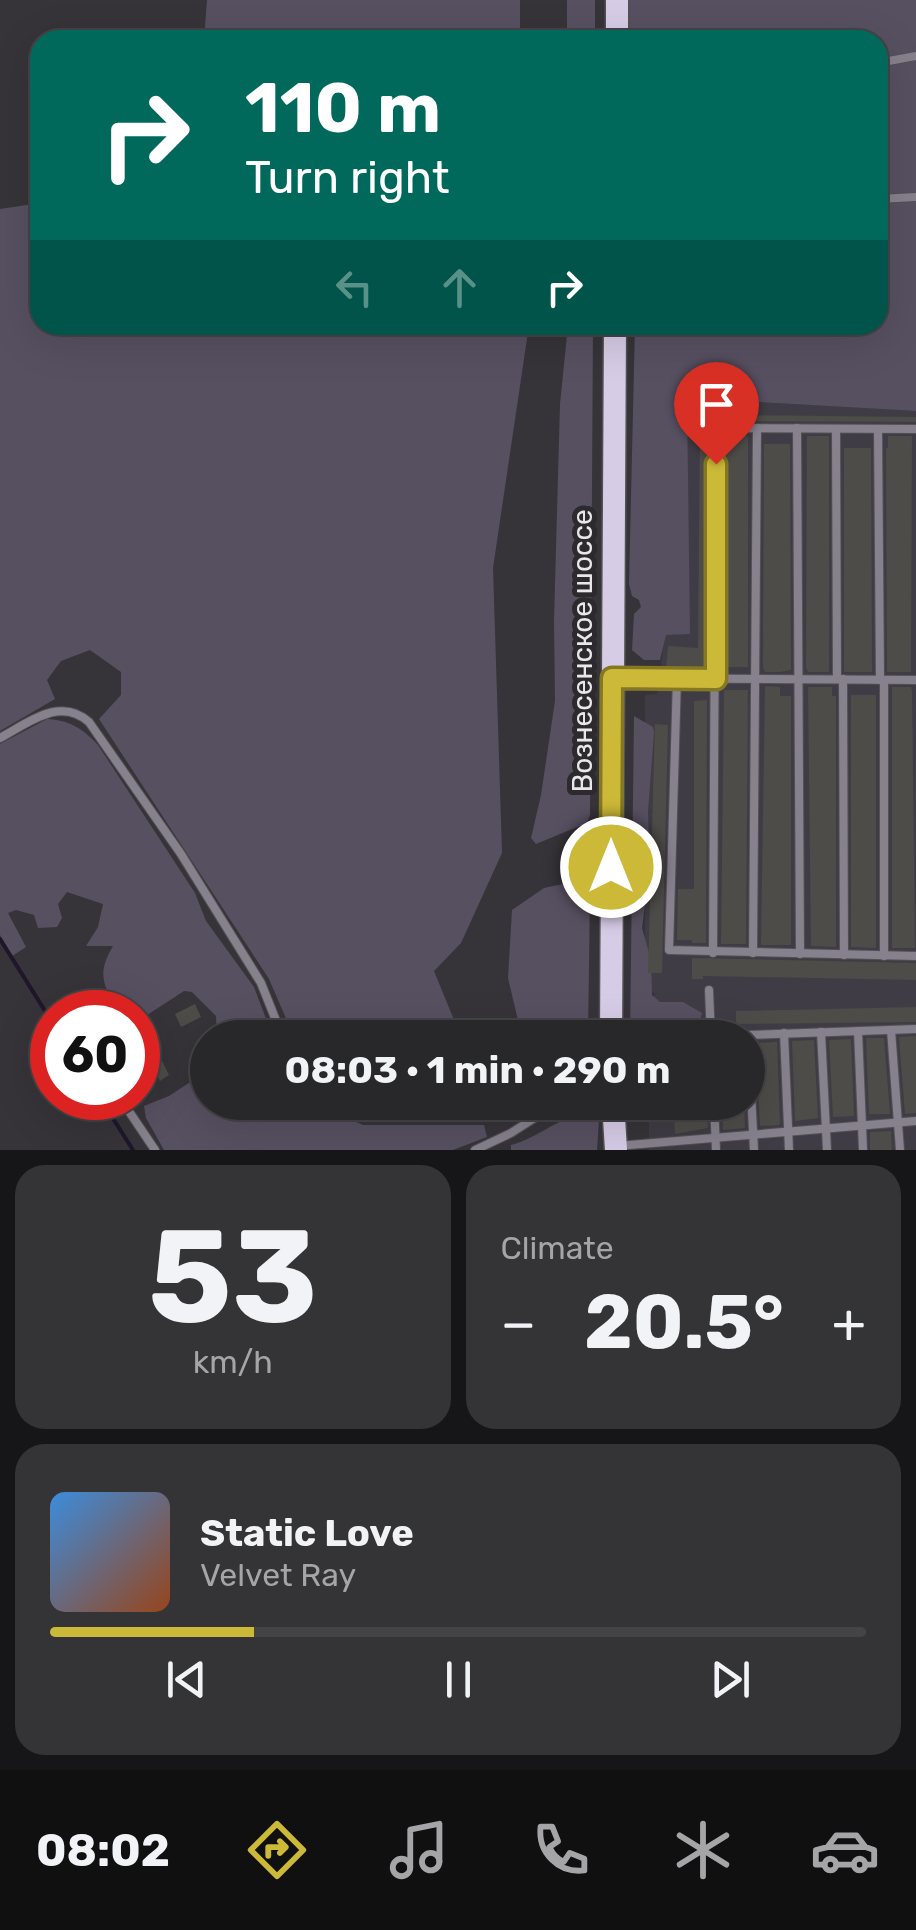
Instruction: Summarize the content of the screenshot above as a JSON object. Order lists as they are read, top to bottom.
{
  "streets": {
    "main road": ["Вознесенское шоссе"]
  },
  "page": {
    "turn": ["110 m", "Turn right"],
    "limit": "60",
    "trip": "08:03 · 1 min · 290 m",
    "tile": [
      ["53", "km/h"],
      "Climate"
    ],
    "heat": ["−", "20.5°", "+"],
    "song": ["Static Love", "Velvet Ray"],
    "tabs": "08:02"
  }
}
